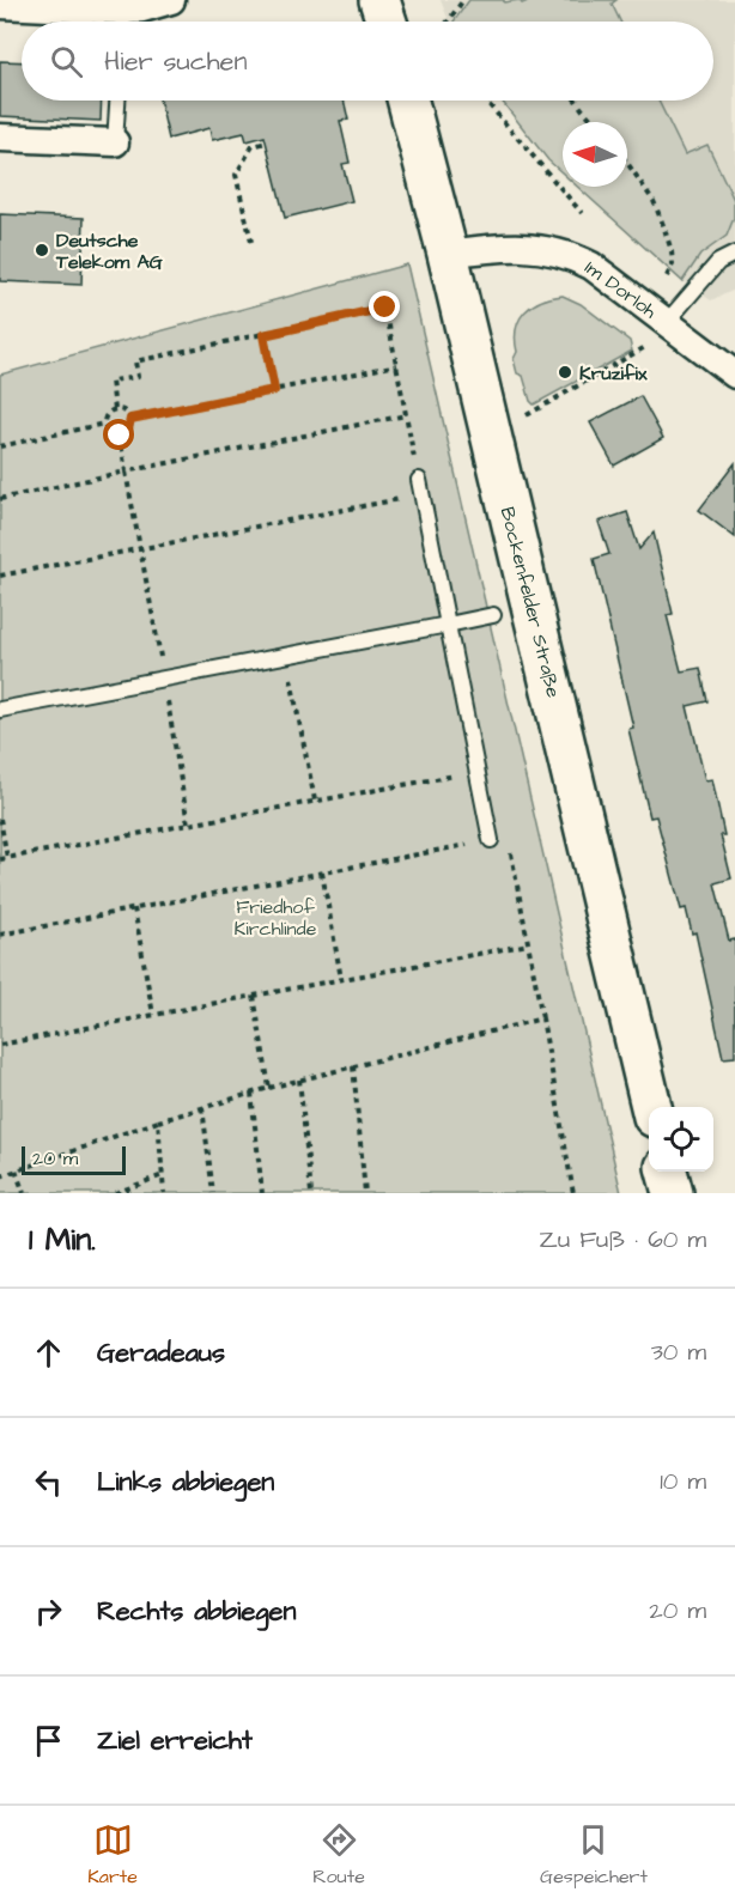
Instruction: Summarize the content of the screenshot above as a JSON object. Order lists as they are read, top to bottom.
{
  "streets": {
    "main road": ["Bockenfelder Straße"],
    "street": ["Im Dorloh"]
  },
  "crossings": [
    ["Im Dorloh", "Bockenfelder Straße"]
  ],
  "parks": ["Friedhof Kirchlinde"],
  "places": ["Deutsche Telekom AG", "Kruzifix"],
  "scale_bar": "20 m",
  "north": "left",
  "page": {
    "search": "Hier suchen",
    "scale": "20 m",
    "heading": ["1 Min.", "Zu Fuß · 60 m"],
    "list": [
      ["Geradeaus", "30 m"],
      ["Links abbiegen", "10 m"],
      ["Rechts abbiegen", "20 m"],
      "Ziel erreicht"
    ],
    "nav": ["Karte", "Route", "Gespeichert"]
  }
}
